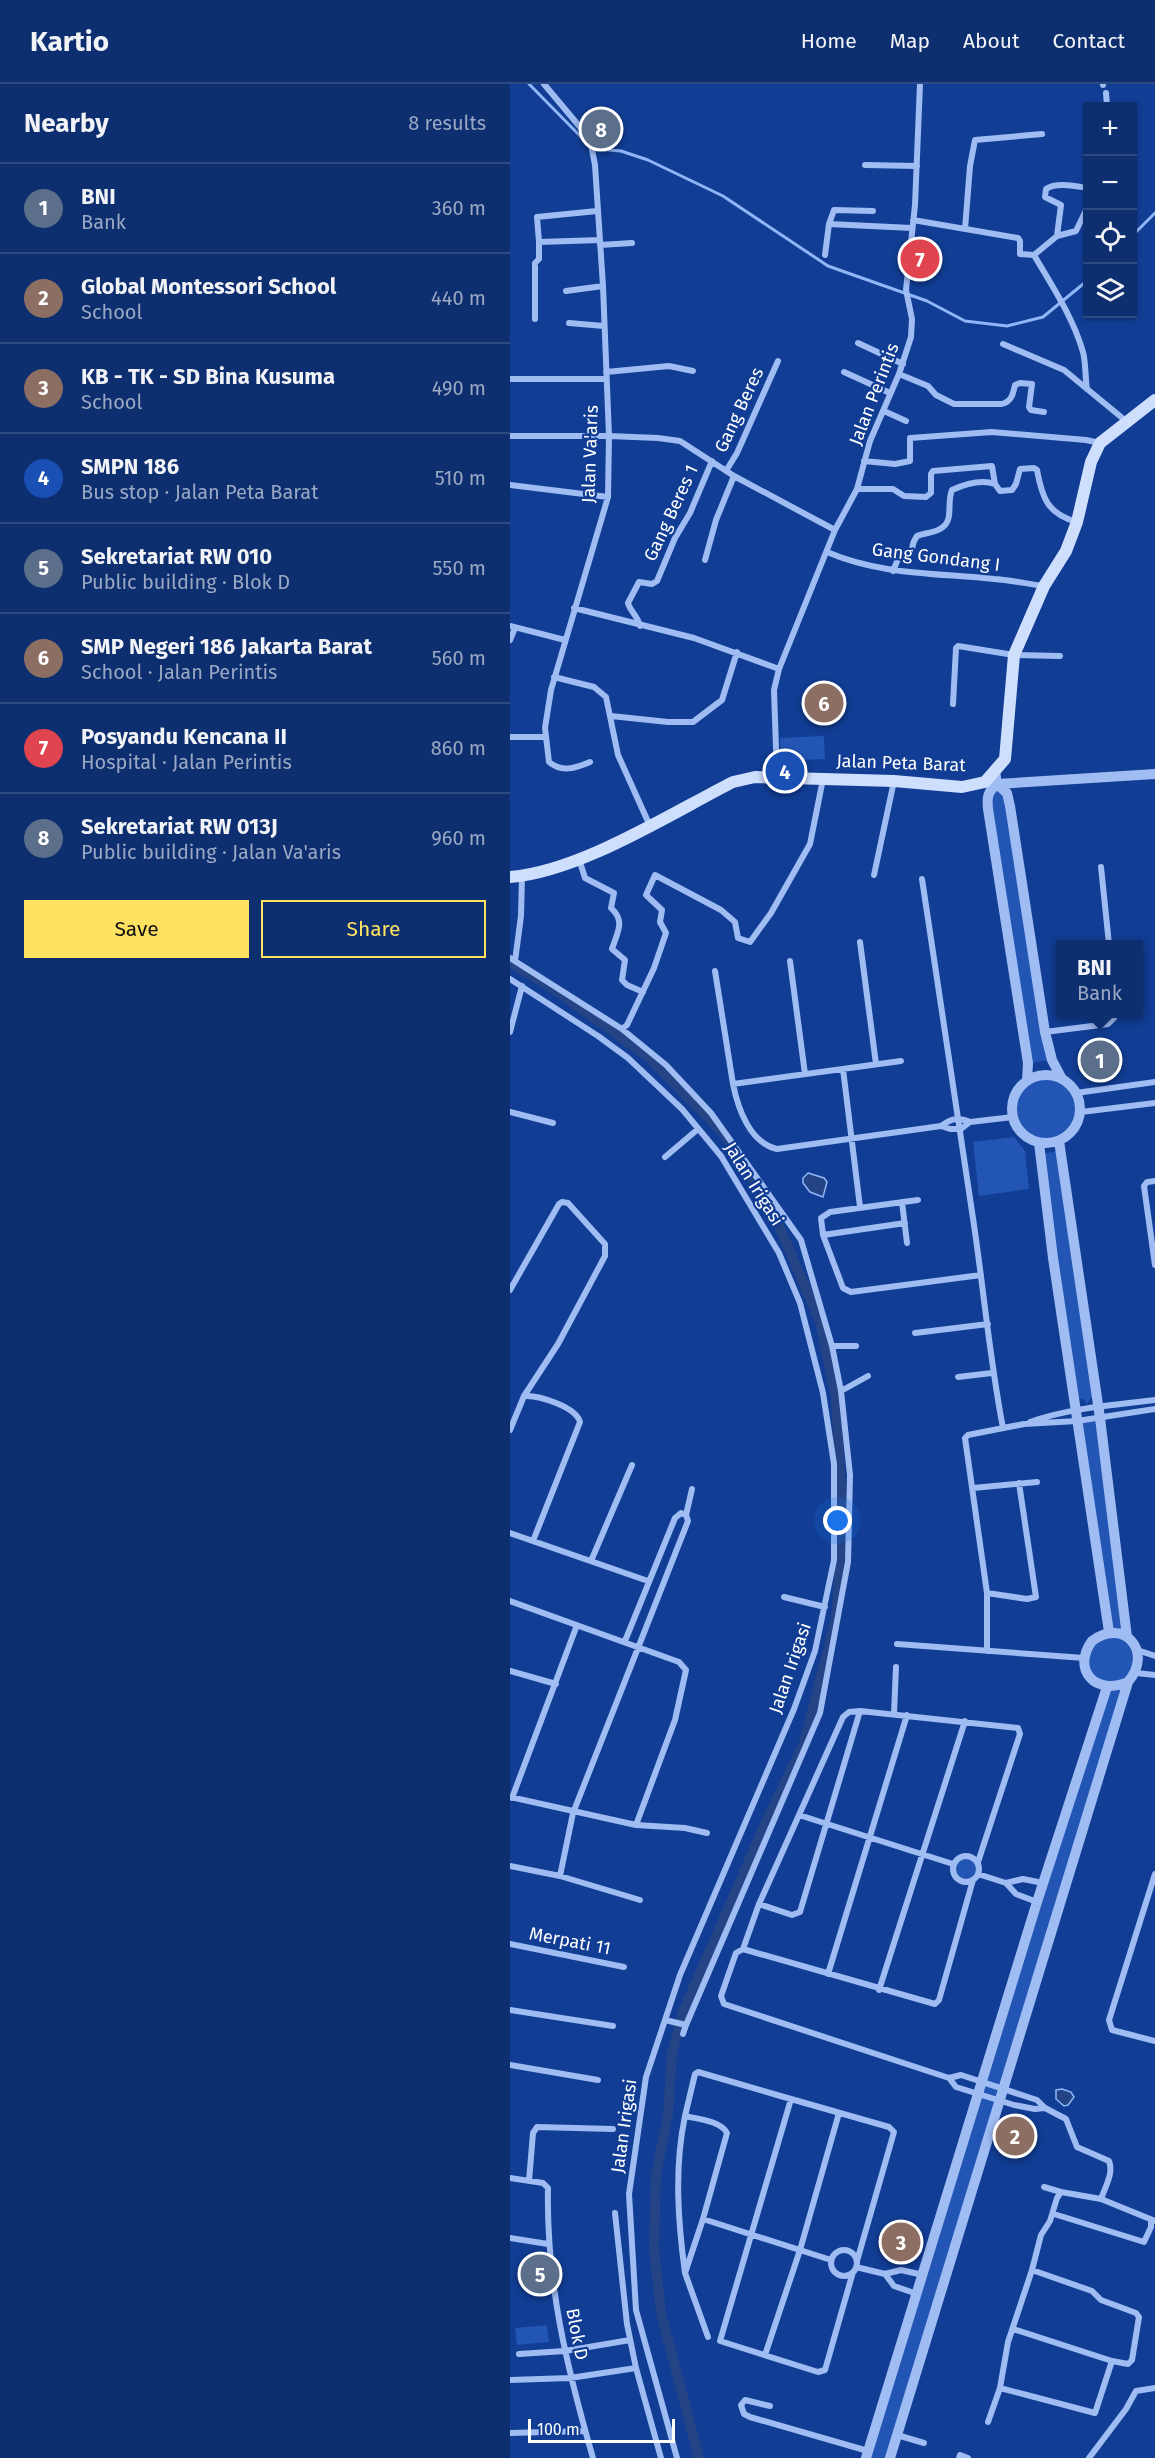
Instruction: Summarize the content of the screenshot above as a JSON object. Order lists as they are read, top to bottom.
{
  "streets": {
    "main road": ["Jalan Peta Barat"],
    "street": [
      "Jalan Perintis",
      "Gang Beres",
      "Jalan Va'aris",
      "Gang Beres 1",
      "Gang Gondang I",
      "Jalan Irigasi",
      "Merpati 11",
      "Blok D"
    ]
  },
  "crossings": [
    ["Jalan Perintis", "Gang Gondang I"],
    ["Jalan Perintis", "Jalan Peta Barat"]
  ],
  "scale_bar": "100 m",
  "page": {
    "header": "Kartio",
    "nav": [
      "Home",
      "Map",
      "About",
      "Contact"
    ],
    "heading": ["Nearby", "8 results"],
    "map_buttons": ["+", "−"],
    "pins": [
      "8",
      "7",
      "6",
      "4",
      "1",
      "2",
      "3",
      "5"
    ],
    "list": [
      {
        "mark": "1",
        "name": "BNI",
        "note": "Bank",
        "value": "360 m"
      },
      {
        "mark": "2",
        "name": "Global Montessori School",
        "note": "School",
        "value": "440 m"
      },
      {
        "mark": "3",
        "name": "KB - TK - SD Bina Kusuma",
        "note": "School",
        "value": "490 m"
      },
      {
        "mark": "4",
        "name": "SMPN 186",
        "note": "Bus stop · Jalan Peta Barat",
        "value": "510 m"
      },
      {
        "mark": "5",
        "name": "Sekretariat RW 010",
        "note": "Public building · Blok D",
        "value": "550 m"
      },
      {
        "mark": "6",
        "name": "SMP Negeri 186 Jakarta Barat",
        "note": "School · Jalan Perintis",
        "value": "560 m"
      },
      {
        "mark": "7",
        "name": "Posyandu Kencana II",
        "note": "Hospital · Jalan Perintis",
        "value": "860 m"
      },
      {
        "mark": "8",
        "name": "Sekretariat RW 013J",
        "note": "Public building · Jalan Va'aris",
        "value": "960 m"
      }
    ],
    "buttons": ["Save", "Share"],
    "popup": ["BNI", "Bank"],
    "scale": "100 m"
  }
}
